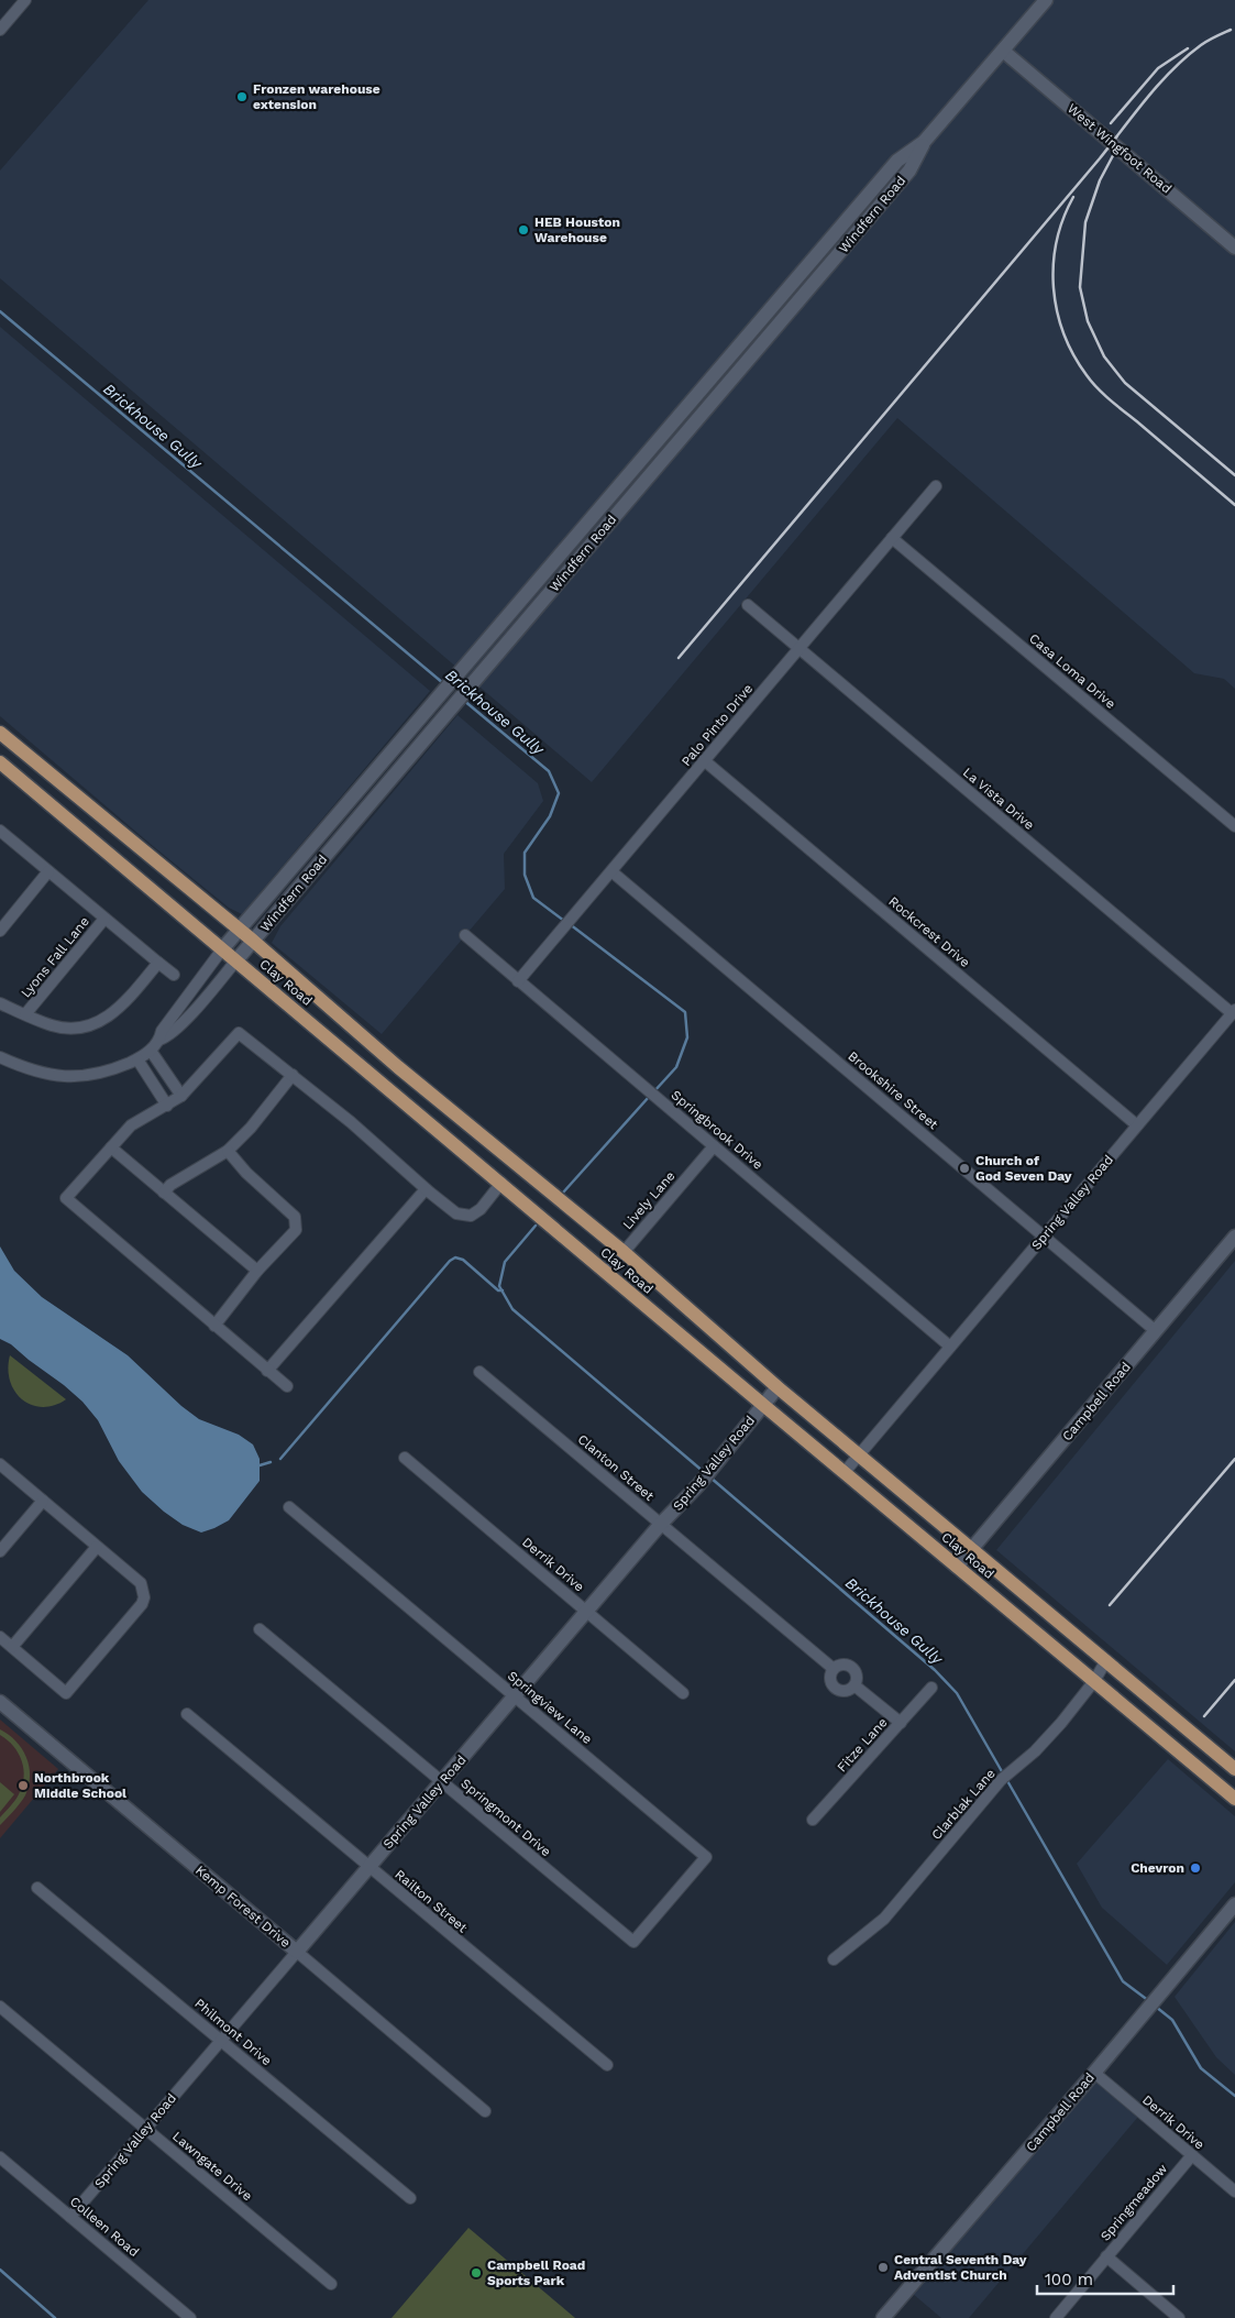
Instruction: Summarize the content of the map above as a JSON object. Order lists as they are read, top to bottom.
{
  "streets": {
    "main road": ["Clay Road"],
    "street": [
      "West Wingfoot Road",
      "Windfern Road",
      "Casa Loma Drive",
      "Palo Pinto Drive",
      "La Vista Drive",
      "Rockcrest Drive",
      "Lyons Fall Lane",
      "Brookshire Street",
      "Springbrook Drive",
      "Lively Lane",
      "Spring Valley Road",
      "Campbell Road",
      "Clanton Street",
      "Derrik Drive",
      "Springview Lane",
      "Fitze Lane",
      "Clarblak Lane",
      "Springmont Drive",
      "Railton Street",
      "Kemp Forest Drive",
      "Philmont Drive",
      "Lawngate Drive",
      "Springmeadow",
      "Colleen Road"
    ]
  },
  "crossings": [
    ["West Wingfoot Road", "Windfern Road"],
    ["Windfern Road", "Clay Road"],
    ["Casa Loma Drive", "Palo Pinto Drive"],
    ["Palo Pinto Drive", "La Vista Drive"],
    ["Palo Pinto Drive", "Rockcrest Drive"],
    ["Palo Pinto Drive", "Brookshire Street"],
    ["Palo Pinto Drive", "Springbrook Drive"],
    ["La Vista Drive", "Spring Valley Road"],
    ["Rockcrest Drive", "Spring Valley Road"],
    ["Clay Road", "Lively Lane"],
    ["Clay Road", "Spring Valley Road"],
    ["Clay Road", "Campbell Road"],
    ["Clay Road", "Clarblak Lane"],
    ["Brookshire Street", "Spring Valley Road"],
    ["Brookshire Street", "Campbell Road"],
    ["Springbrook Drive", "Lively Lane"],
    ["Springbrook Drive", "Spring Valley Road"],
    ["Spring Valley Road", "Clanton Street"],
    ["Spring Valley Road", "Derrik Drive"],
    ["Spring Valley Road", "Springview Lane"],
    ["Spring Valley Road", "Springmont Drive"],
    ["Spring Valley Road", "Railton Street"],
    ["Spring Valley Road", "Kemp Forest Drive"],
    ["Spring Valley Road", "Philmont Drive"],
    ["Spring Valley Road", "Lawngate Drive"],
    ["Spring Valley Road", "Colleen Road"],
    ["Campbell Road", "Derrik Drive"],
    ["Clanton Street", "Fitze Lane"],
    ["Derrik Drive", "Springmeadow"],
    ["Springview Lane", "Springmont Drive"]
  ],
  "water": ["Brickhouse Gully"],
  "places": [
    "Fronzen warehouse extension",
    "HEB Houston Warehouse",
    "Church of God Seven Day",
    "Northbrook Middle School",
    "Chevron",
    "Central Seventh Day Adventist Church",
    "Campbell Road Sports Park"
  ],
  "scale_bar": "100 m"
}
